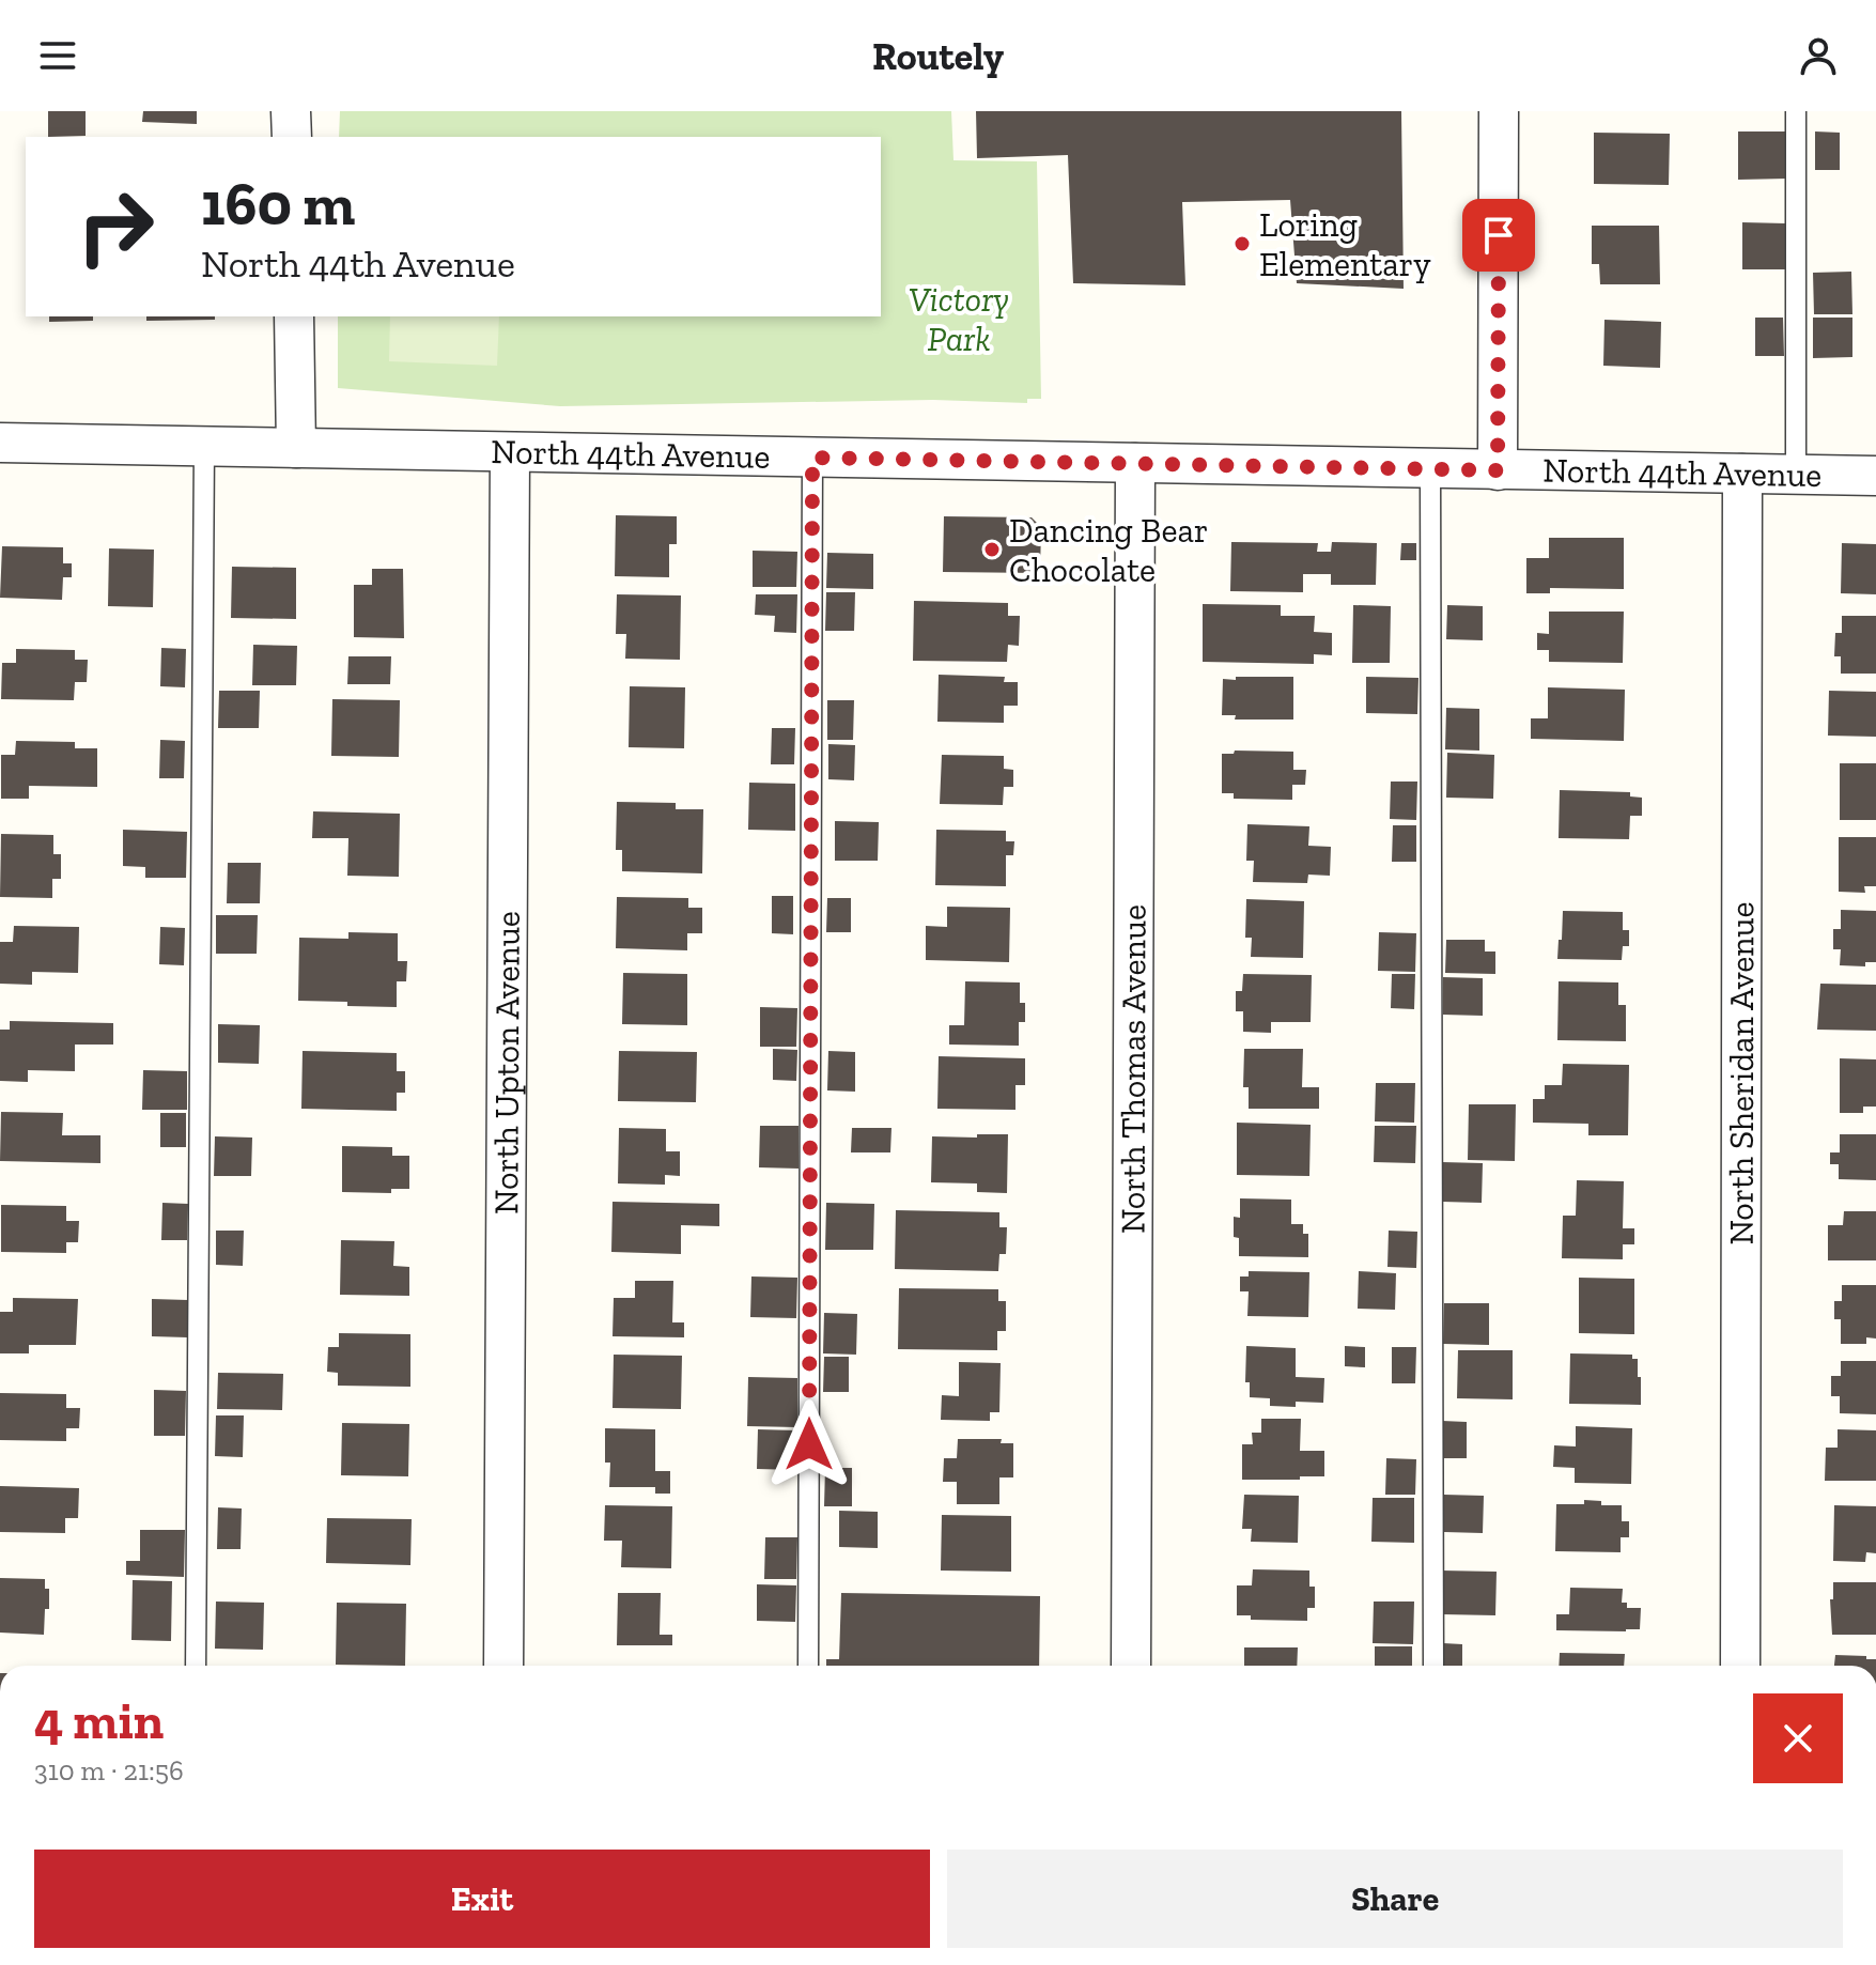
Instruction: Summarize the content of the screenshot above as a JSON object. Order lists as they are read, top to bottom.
{
  "streets": {
    "street": [
      "North 44th Avenue",
      "North Upton Avenue",
      "North Thomas Avenue",
      "North Sheridan Avenue"
    ]
  },
  "crossings": [
    ["North 44th Avenue", "North Upton Avenue"],
    ["North 44th Avenue", "North Thomas Avenue"],
    ["North 44th Avenue", "North Sheridan Avenue"]
  ],
  "parks": ["Victory Park"],
  "places": ["Loring Elementary", "Dancing Bear Chocolate"],
  "page": {
    "header": "Routely",
    "turn": ["160 m", "North 44th Avenue"],
    "heading": ["4 min", "310 m · 21:56"],
    "buttons": ["Exit", "Share"]
  }
}
